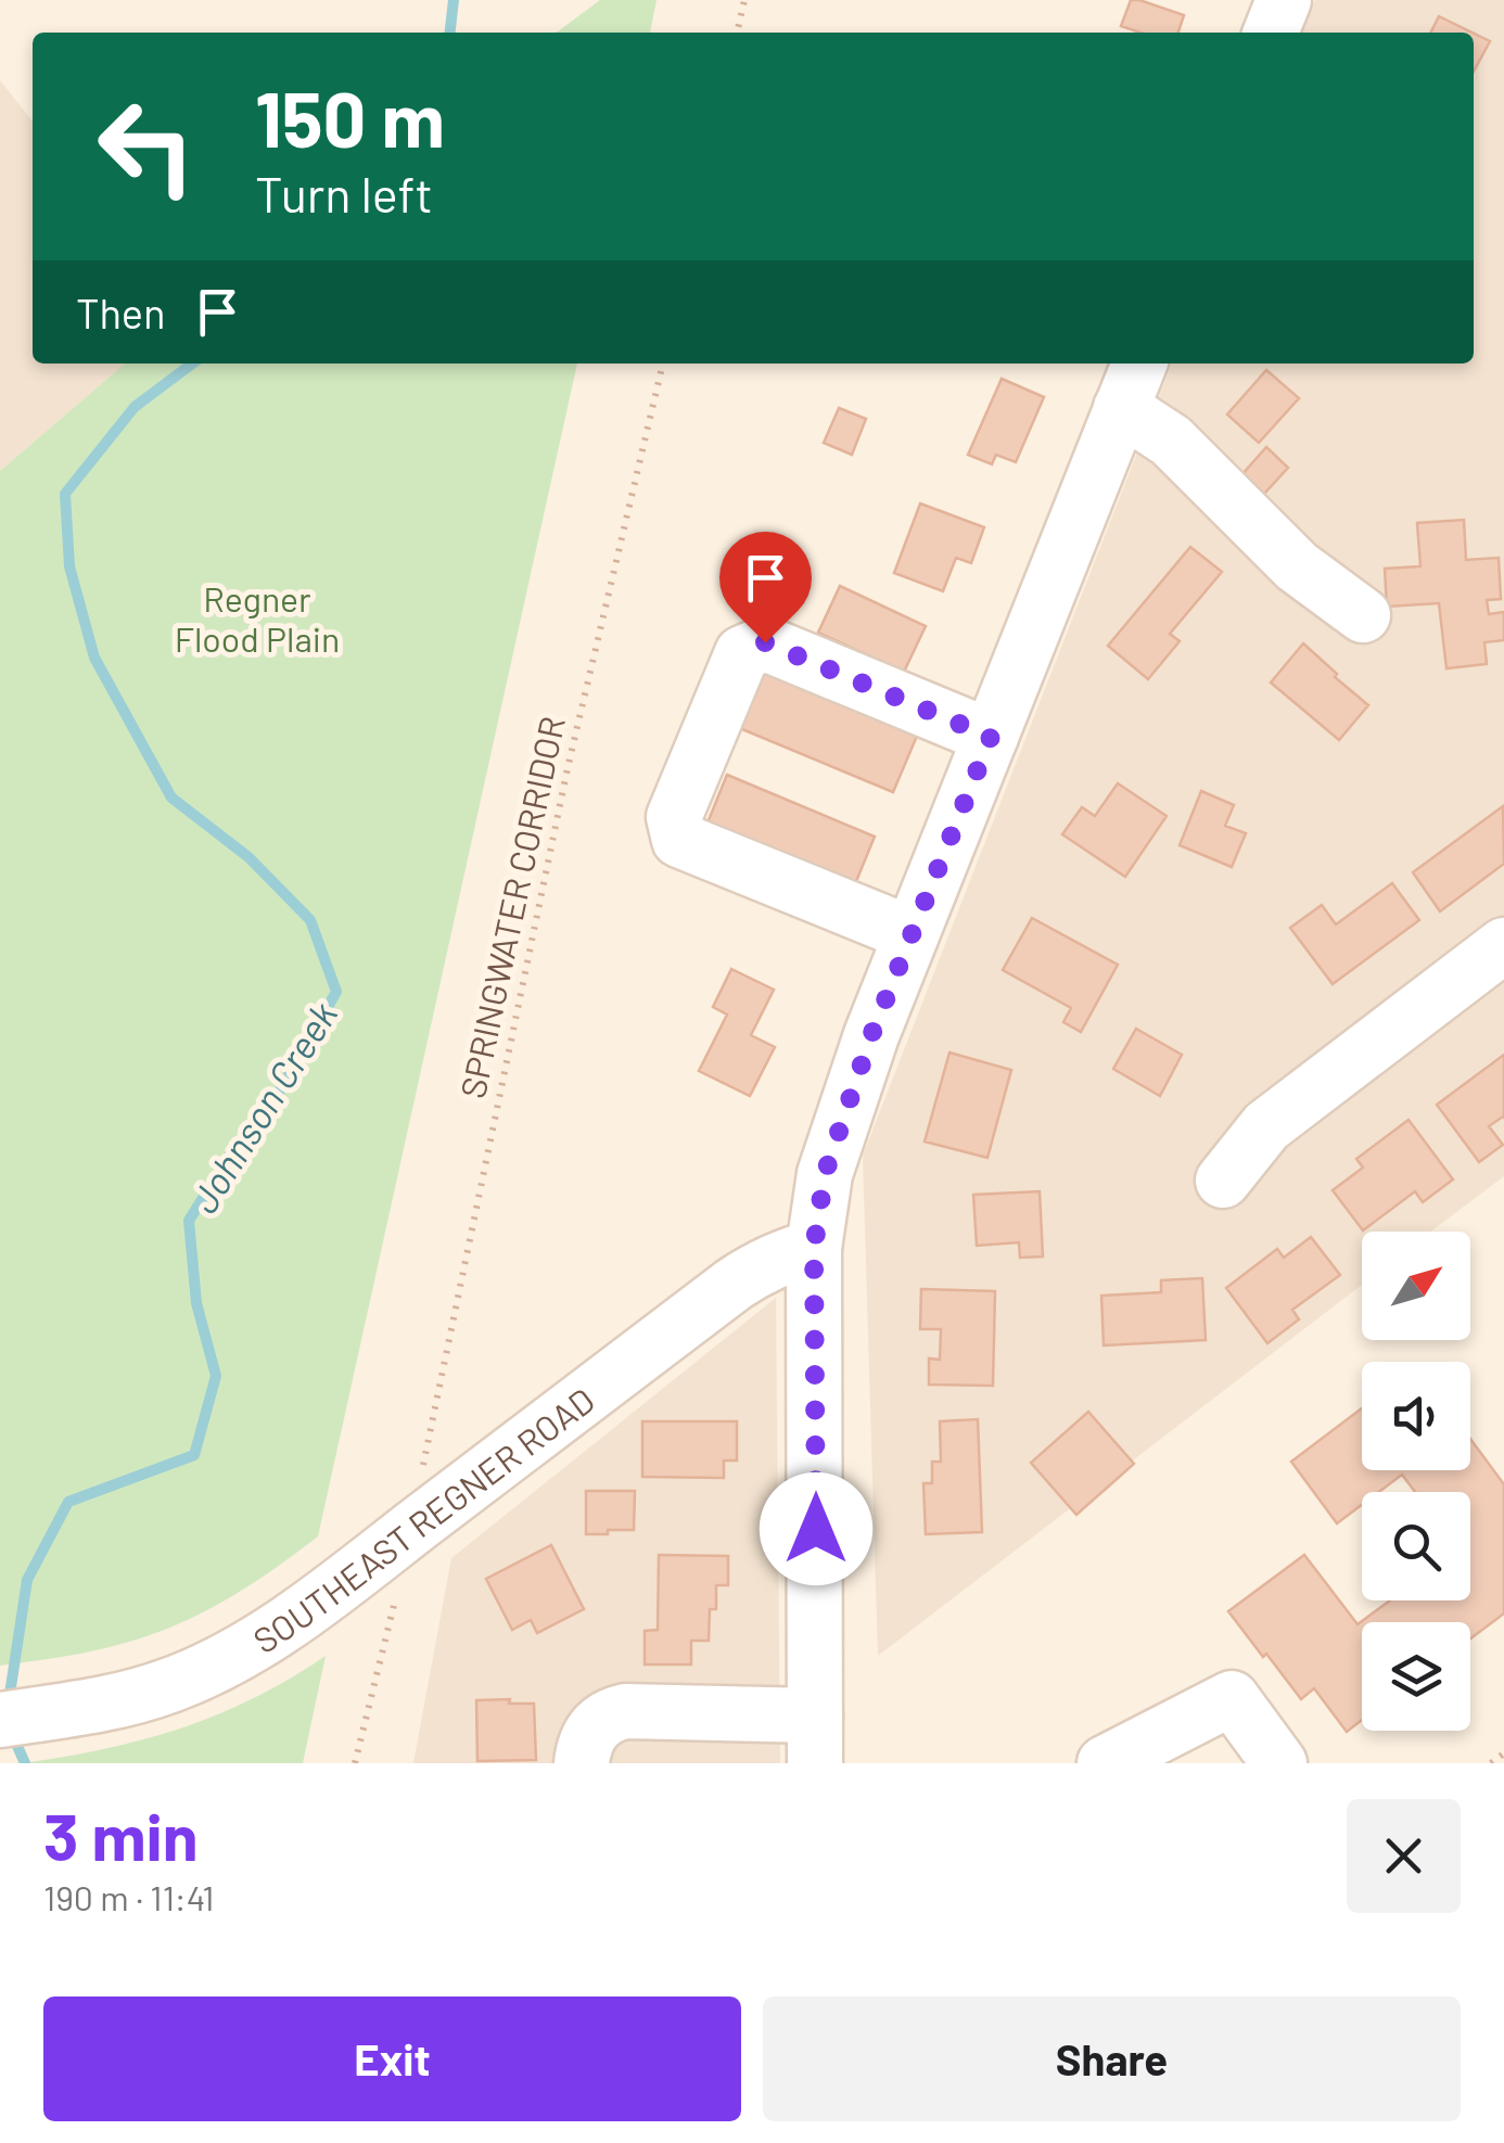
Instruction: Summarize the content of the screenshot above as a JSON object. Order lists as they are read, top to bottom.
{
  "streets": {
    "street": ["SOUTHEAST REGNER ROAD"],
    "path": ["SPRINGWATER CORRIDOR"]
  },
  "water": ["Johnson Creek"],
  "parks": ["Regner Flood Plain"],
  "north": "top right",
  "page": {
    "turn": ["150 m", "Turn left"],
    "then": "Then",
    "heading": ["3 min", "190 m · 11:41"],
    "buttons": ["Exit", "Share"]
  }
}
